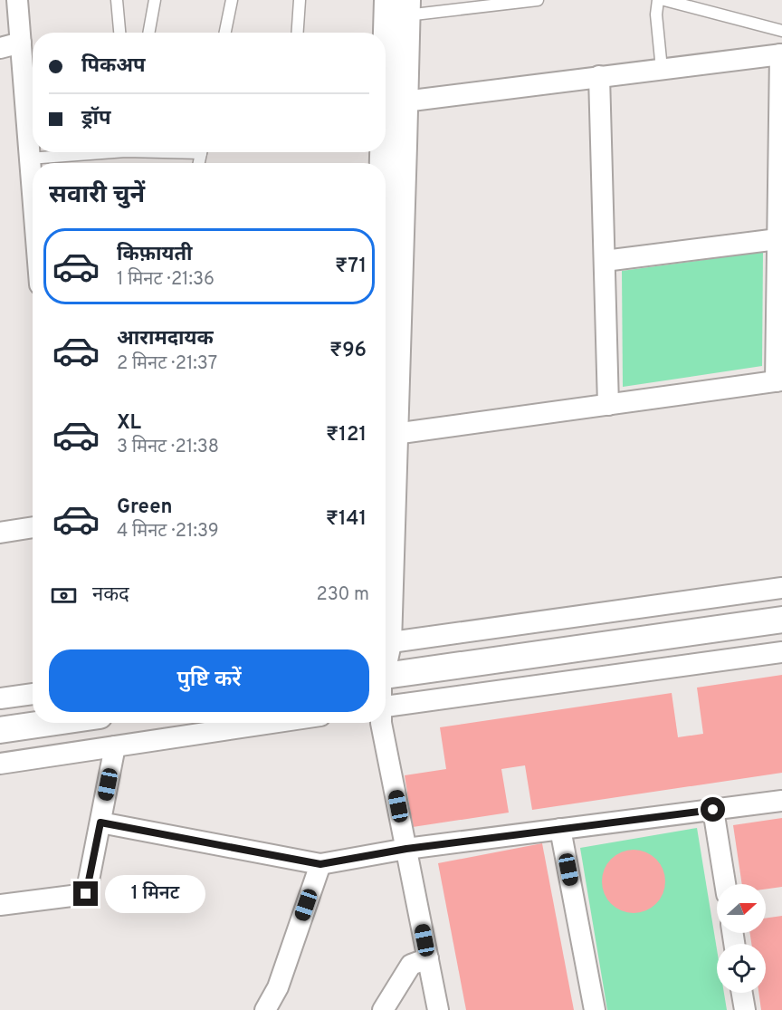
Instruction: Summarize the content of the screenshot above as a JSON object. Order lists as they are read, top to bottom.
{
  "north": "right",
  "page": {
    "banner": ["पिकअप", "ड्रॉप"],
    "heading": "सवारी चुनें",
    "list": [
      {
        "name": "किफ़ायती",
        "note": "1 मिनट · 21:36",
        "value": "₹71"
      },
      {
        "name": "आरामदायक",
        "note": "2 मिनट · 21:37",
        "value": "₹96"
      },
      {
        "name": "XL",
        "note": "3 मिनट · 21:38",
        "value": "₹121"
      },
      {
        "name": "Green",
        "note": "4 मिनट · 21:39",
        "value": "₹141"
      }
    ],
    "pay": ["नकद", "230 m"],
    "buttons": "पुष्टि करें",
    "bubble": "1 मिनट"
  }
}
